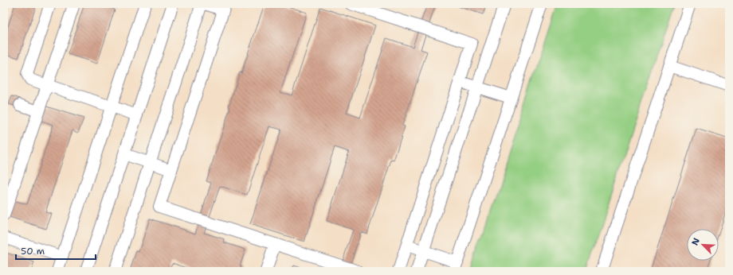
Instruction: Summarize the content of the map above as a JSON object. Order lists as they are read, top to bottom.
{
  "scale_bar": "50 m",
  "north": "top left"
}
